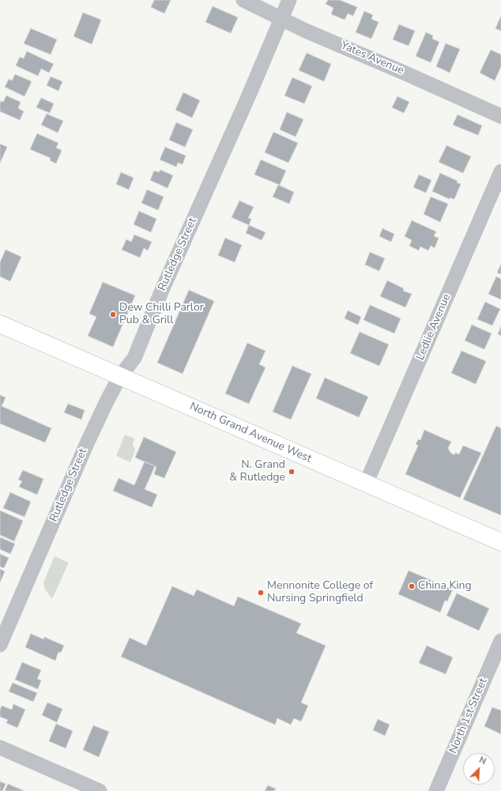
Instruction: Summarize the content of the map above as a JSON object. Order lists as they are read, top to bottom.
{
  "streets": {
    "main road": ["North Grand Avenue West"],
    "street": [
      "Yates Avenue",
      "Rutledge Street",
      "Ledlie Avenue",
      "North 1st Street"
    ]
  },
  "crossings": [
    ["Yates Avenue", "Rutledge Street"],
    ["Rutledge Street", "North Grand Avenue West"],
    ["Ledlie Avenue", "North Grand Avenue West"]
  ],
  "places": [
    "Dew Chilli Parlor Pub & Grill",
    "N. Grand & Rutledge",
    "China King",
    "Mennonite College of Nursing Springfield"
  ],
  "north": "top right"
}
